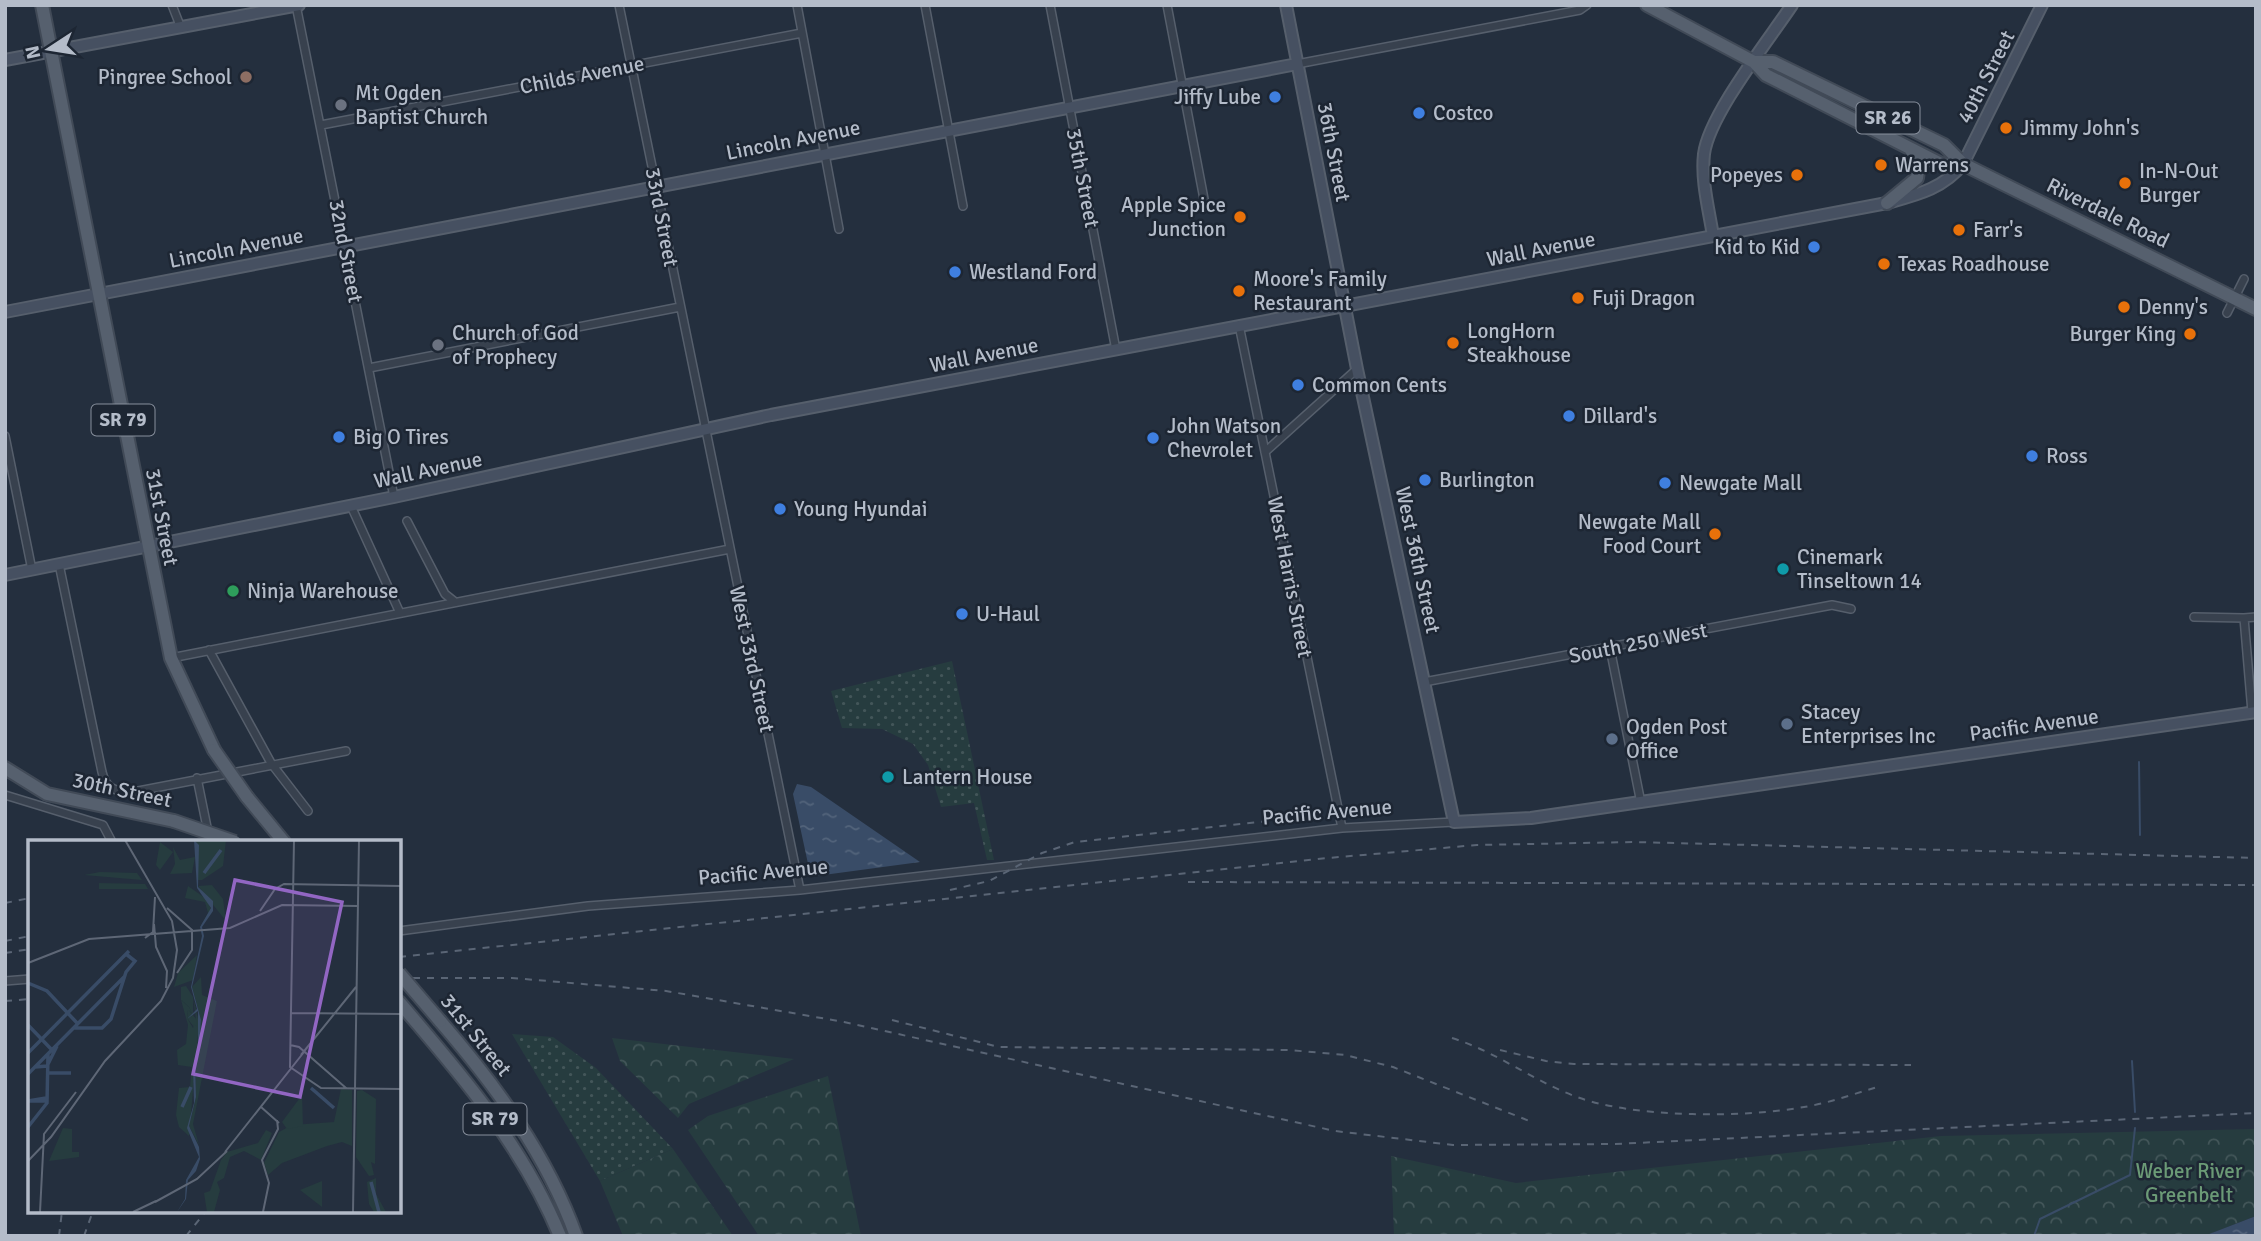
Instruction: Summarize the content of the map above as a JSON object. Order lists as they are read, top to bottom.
{
  "streets": {
    "main road": [
      "SR 26",
      "Riverdale Road",
      "SR 79",
      "31st Street",
      "30th Street"
    ],
    "street": [
      "Childs Avenue",
      "40th Street",
      "Lincoln Avenue",
      "36th Street",
      "35th Street",
      "33rd Street",
      "Wall Avenue",
      "32nd Street",
      "West 36th Street",
      "West Harris Street",
      "South 250 West",
      "West 33rd Street",
      "Pacific Avenue"
    ]
  },
  "crossings": [
    ["Childs Avenue", "33rd Street"],
    ["Childs Avenue", "32nd Street"],
    ["40th Street", "Riverdale Road"],
    ["40th Street", "Wall Avenue"],
    ["SR 26", "Riverdale Road"],
    ["Lincoln Avenue", "36th Street"],
    ["Lincoln Avenue", "35th Street"],
    ["Lincoln Avenue", "33rd Street"],
    ["Lincoln Avenue", "32nd Street"],
    ["Lincoln Avenue", "31st Street"],
    ["36th Street", "Wall Avenue"],
    ["36th Street", "West 36th Street"],
    ["35th Street", "Wall Avenue"],
    ["Riverdale Road", "Wall Avenue"],
    ["33rd Street", "Wall Avenue"],
    ["33rd Street", "West 33rd Street"],
    ["Wall Avenue", "32nd Street"],
    ["Wall Avenue", "31st Street"],
    ["Wall Avenue", "West 36th Street"],
    ["Wall Avenue", "West Harris Street"],
    ["Wall Avenue", "West 33rd Street"],
    ["West 36th Street", "South 250 West"],
    ["West 36th Street", "Pacific Avenue"],
    ["West Harris Street", "Pacific Avenue"],
    ["West 33rd Street", "Pacific Avenue"]
  ],
  "parks": ["Weber River Greenbelt"],
  "places": [
    "Pingree School",
    "Jiffy Lube",
    "Mt Ogden Baptist Church",
    "Costco",
    "Jimmy John's",
    "Warrens",
    "Popeyes",
    "In-N-Out Burger",
    "Apple Spice Junction",
    "Farr's",
    "Kid to Kid",
    "Texas Roadhouse",
    "Westland Ford",
    "Moore's Family Restaurant",
    "Fuji Dragon",
    "Denny's",
    "Burger King",
    "LongHorn Steakhouse",
    "Church of God of Prophecy",
    "Common Cents",
    "Dillard's",
    "Big O Tires",
    "John Watson Chevrolet",
    "Ross",
    "Burlington",
    "Newgate Mall",
    "Young Hyundai",
    "Newgate Mall Food Court",
    "Cinemark Tinseltown 14",
    "Ninja Warehouse",
    "U-Haul",
    "Stacey Enterprises Inc",
    "Ogden Post Office",
    "Lantern House"
  ],
  "north": "left"
}
